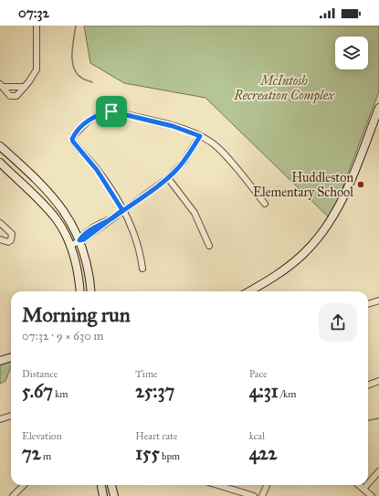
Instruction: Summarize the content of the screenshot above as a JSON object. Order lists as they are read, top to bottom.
{
  "parks": ["McIntosh Recreation Complex"],
  "places": ["Huddleston Elementary School"],
  "page": {
    "status": "07:32",
    "heading": ["Morning run", "07:32 · 9 × 630 m"],
    "stats": [
      ["Distance", "5.67 km"],
      ["Time", "25:37"],
      ["Pace", "4:31 /km"],
      ["Elevation", "72 m"],
      ["Heart rate", "155 bpm"],
      ["kcal", "422"]
    ]
  }
}
